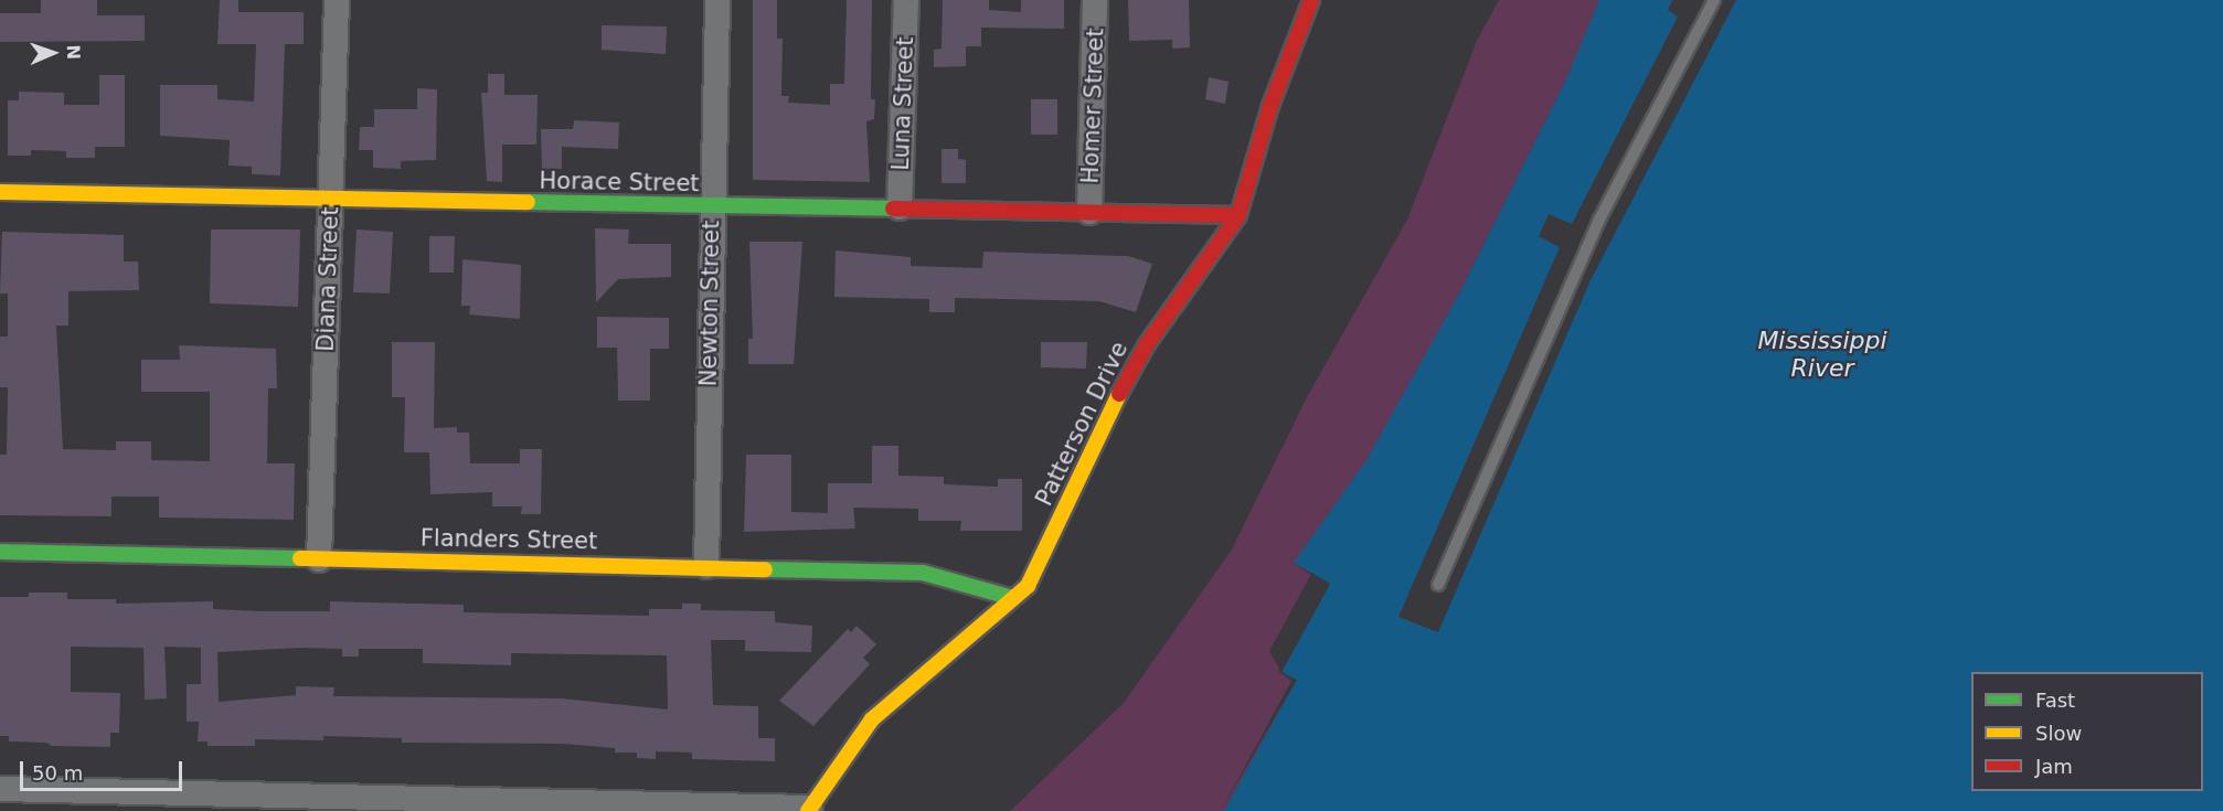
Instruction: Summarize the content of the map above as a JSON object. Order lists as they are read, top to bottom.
{
  "streets": {
    "street": [
      "Luna Street",
      "Homer Street",
      "Horace Street",
      "Diana Street",
      "Newton Street",
      "Patterson Drive",
      "Flanders Street"
    ]
  },
  "crossings": [
    ["Luna Street", "Horace Street"],
    ["Homer Street", "Horace Street"],
    ["Horace Street", "Diana Street"],
    ["Horace Street", "Newton Street"],
    ["Horace Street", "Patterson Drive"],
    ["Diana Street", "Flanders Street"],
    ["Newton Street", "Flanders Street"],
    ["Patterson Drive", "Flanders Street"]
  ],
  "water": ["Mississippi River"],
  "legend": ["Fast", "Slow", "Jam"],
  "scale_bar": "50 m",
  "north": "right"
}
